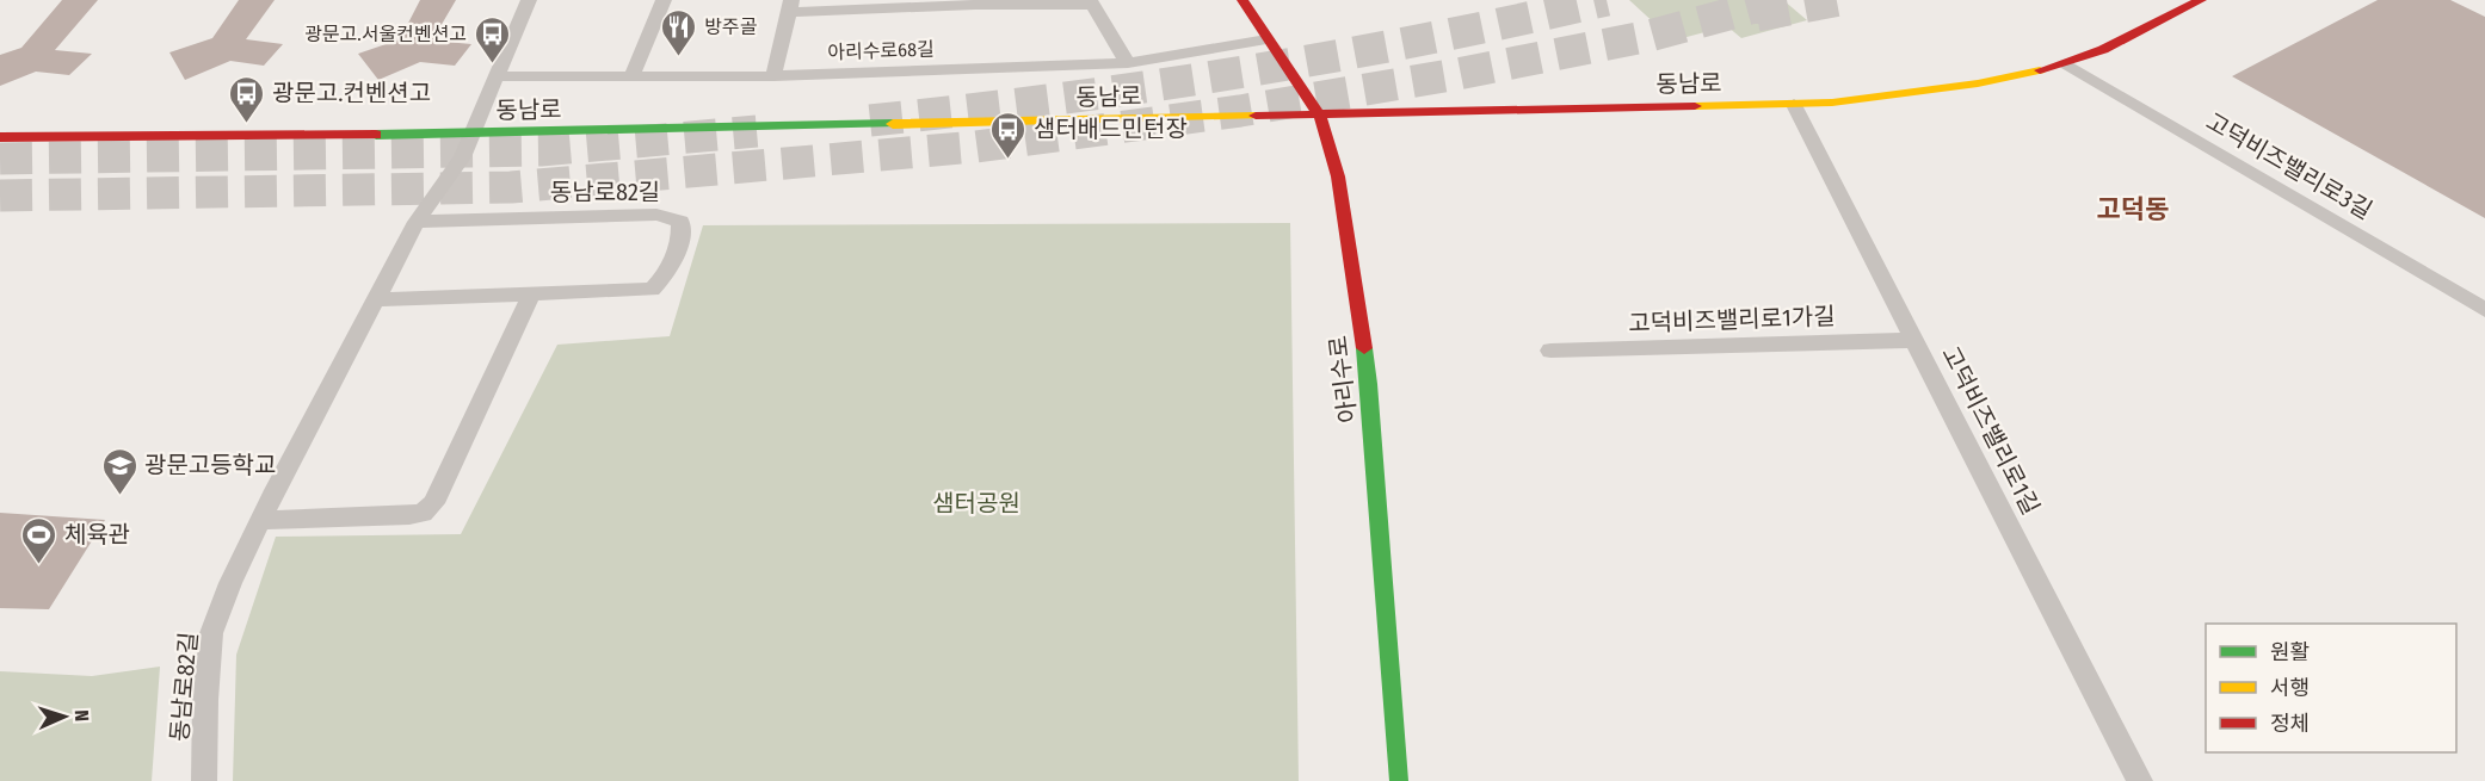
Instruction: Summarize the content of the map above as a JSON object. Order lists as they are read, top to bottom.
{
  "streets": {
    "main road": ["동남로", "아리수로"],
    "street": [
      "아리수로68길",
      "고덕비즈밸리로3길",
      "동남로82길",
      "고덕비즈밸리로1가길",
      "고덕비즈밸리로1길"
    ]
  },
  "crossings": [
    ["아리수로68길", "동남로82길"],
    ["아리수로68길", "아리수로"],
    ["동남로", "고덕비즈밸리로3길"],
    ["동남로", "동남로82길"],
    ["동남로", "아리수로"],
    ["동남로", "고덕비즈밸리로1길"],
    ["고덕비즈밸리로1가길", "고덕비즈밸리로1길"]
  ],
  "districts": ["고덕동"],
  "parks": ["샘터공원"],
  "places": {
    "restaurant": ["방주골"],
    "bus stop": ["광문고.서울컨벤션고", "광문고.컨벤션고", "샘터배드민턴장"],
    "school or university": ["광문고등학교"],
    "sports": ["체육관"]
  },
  "legend": ["원활", "서행", "정체"],
  "north": "right"
}
